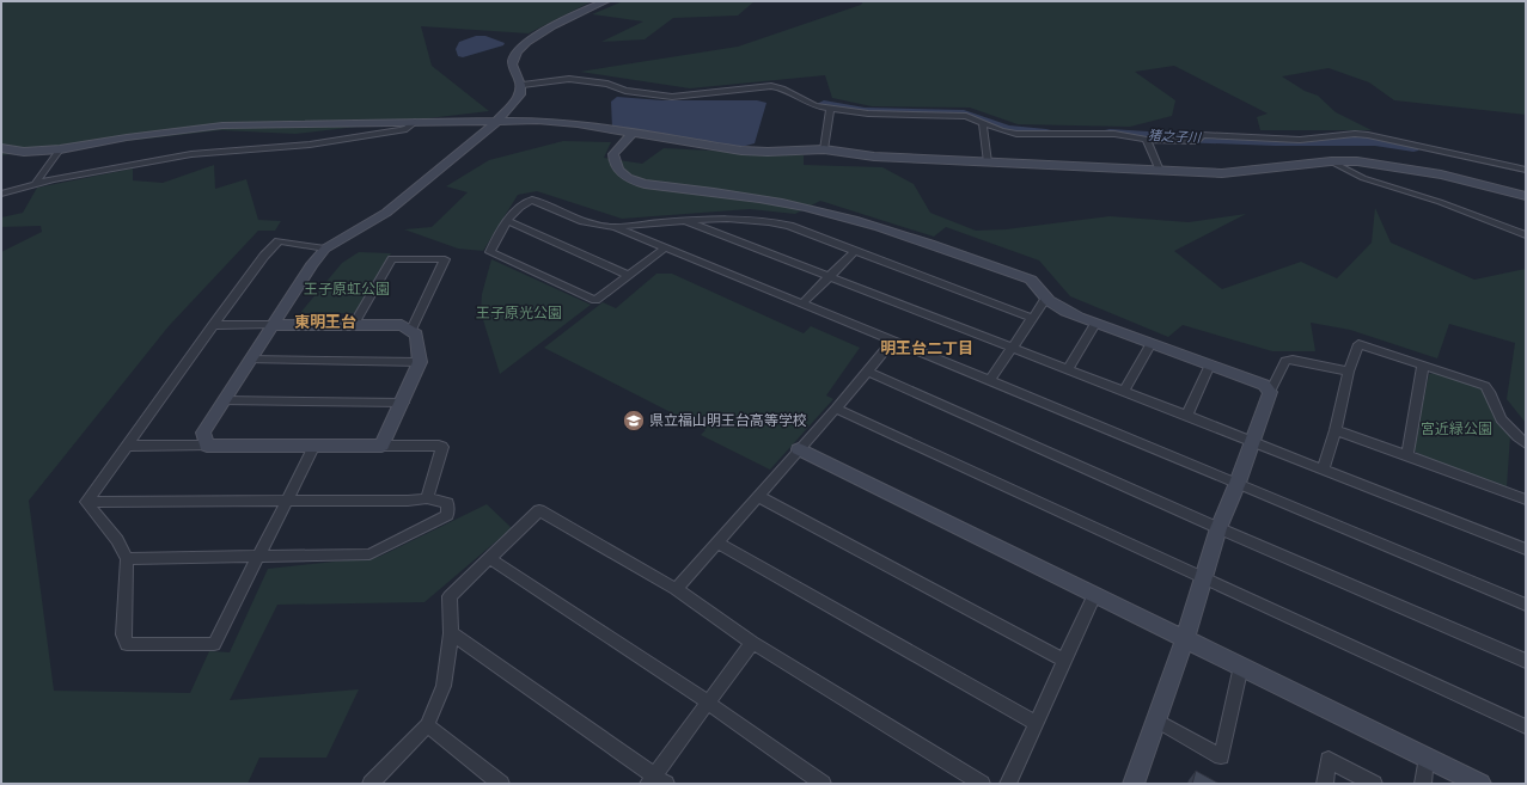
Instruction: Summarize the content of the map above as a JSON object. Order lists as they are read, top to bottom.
{
  "districts": ["東明王台", "明王台二丁目"],
  "water": ["猪之子川"],
  "parks": ["王子原虹公園", "王子原光公園", "宮近緑公園"],
  "places": {
    "school or university": ["県立福山明王台高等学校"]
  }
}
